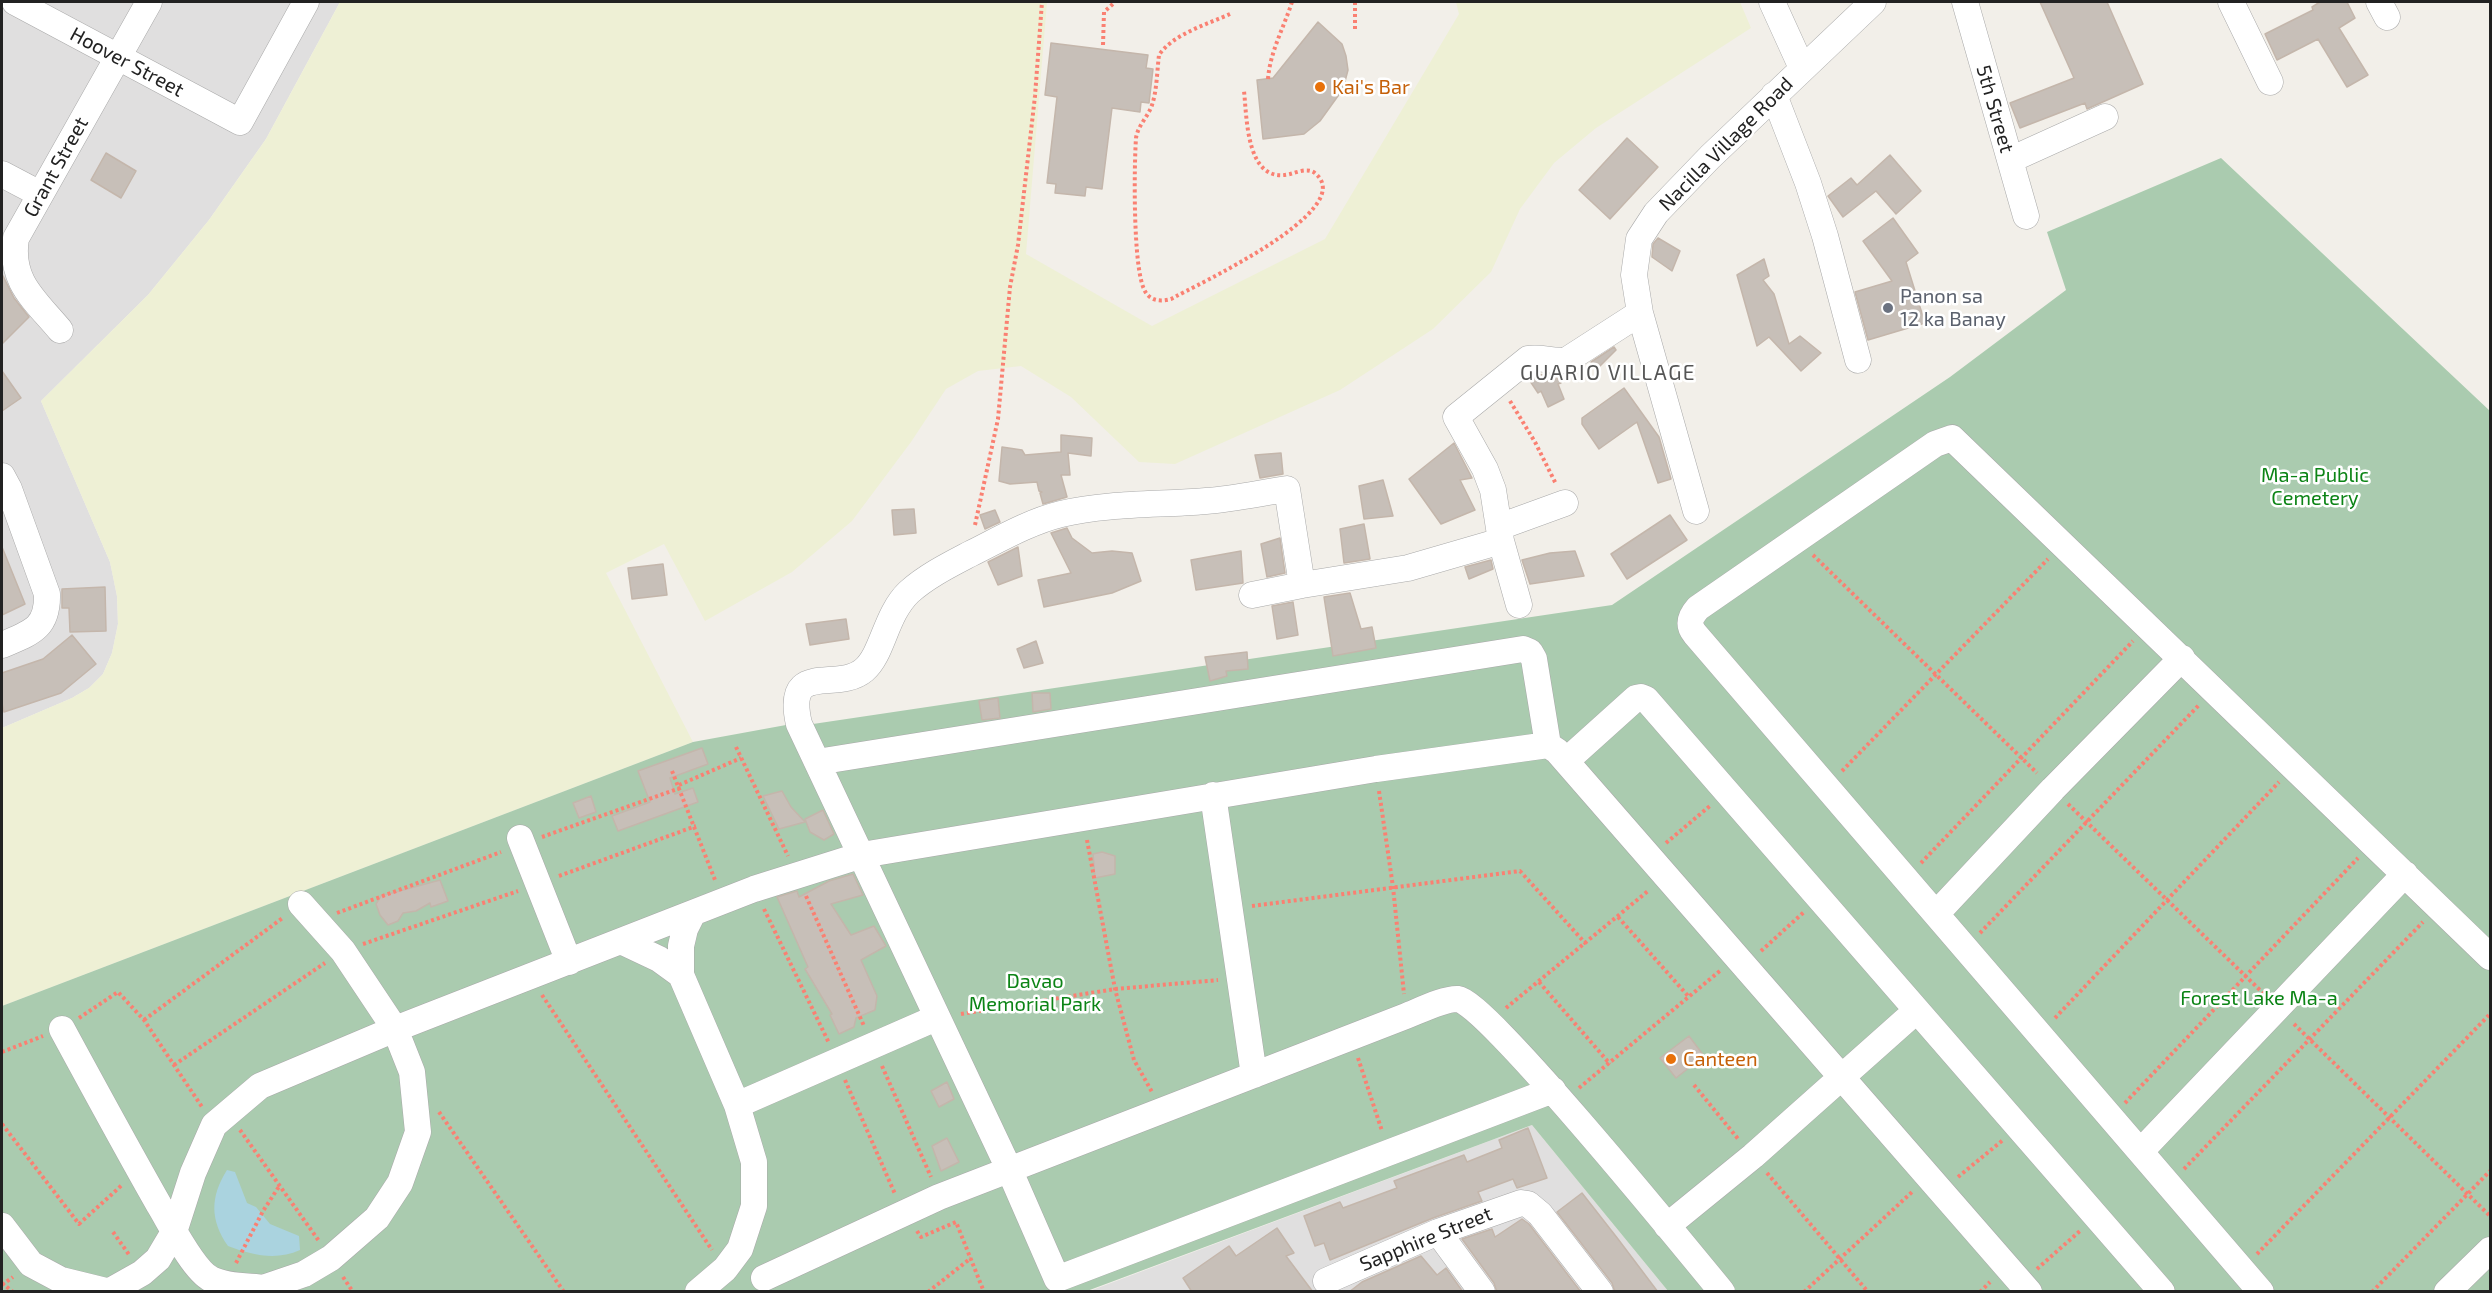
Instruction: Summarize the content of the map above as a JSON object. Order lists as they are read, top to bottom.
{
  "streets": {
    "street": [
      "Hoover Street",
      "5th Street",
      "Nacilla Village Road",
      "Grant Street",
      "Sapphire Street"
    ]
  },
  "crossings": [
    ["Hoover Street", "Grant Street"]
  ],
  "districts": ["GUARIO VILLAGE"],
  "parks": ["Ma-a Public Cemetery", "Davao Memorial Park", "Forest Lake Ma-a"],
  "places": ["Kai's Bar", "Panon sa 12 ka Banay", "Canteen"]
}
